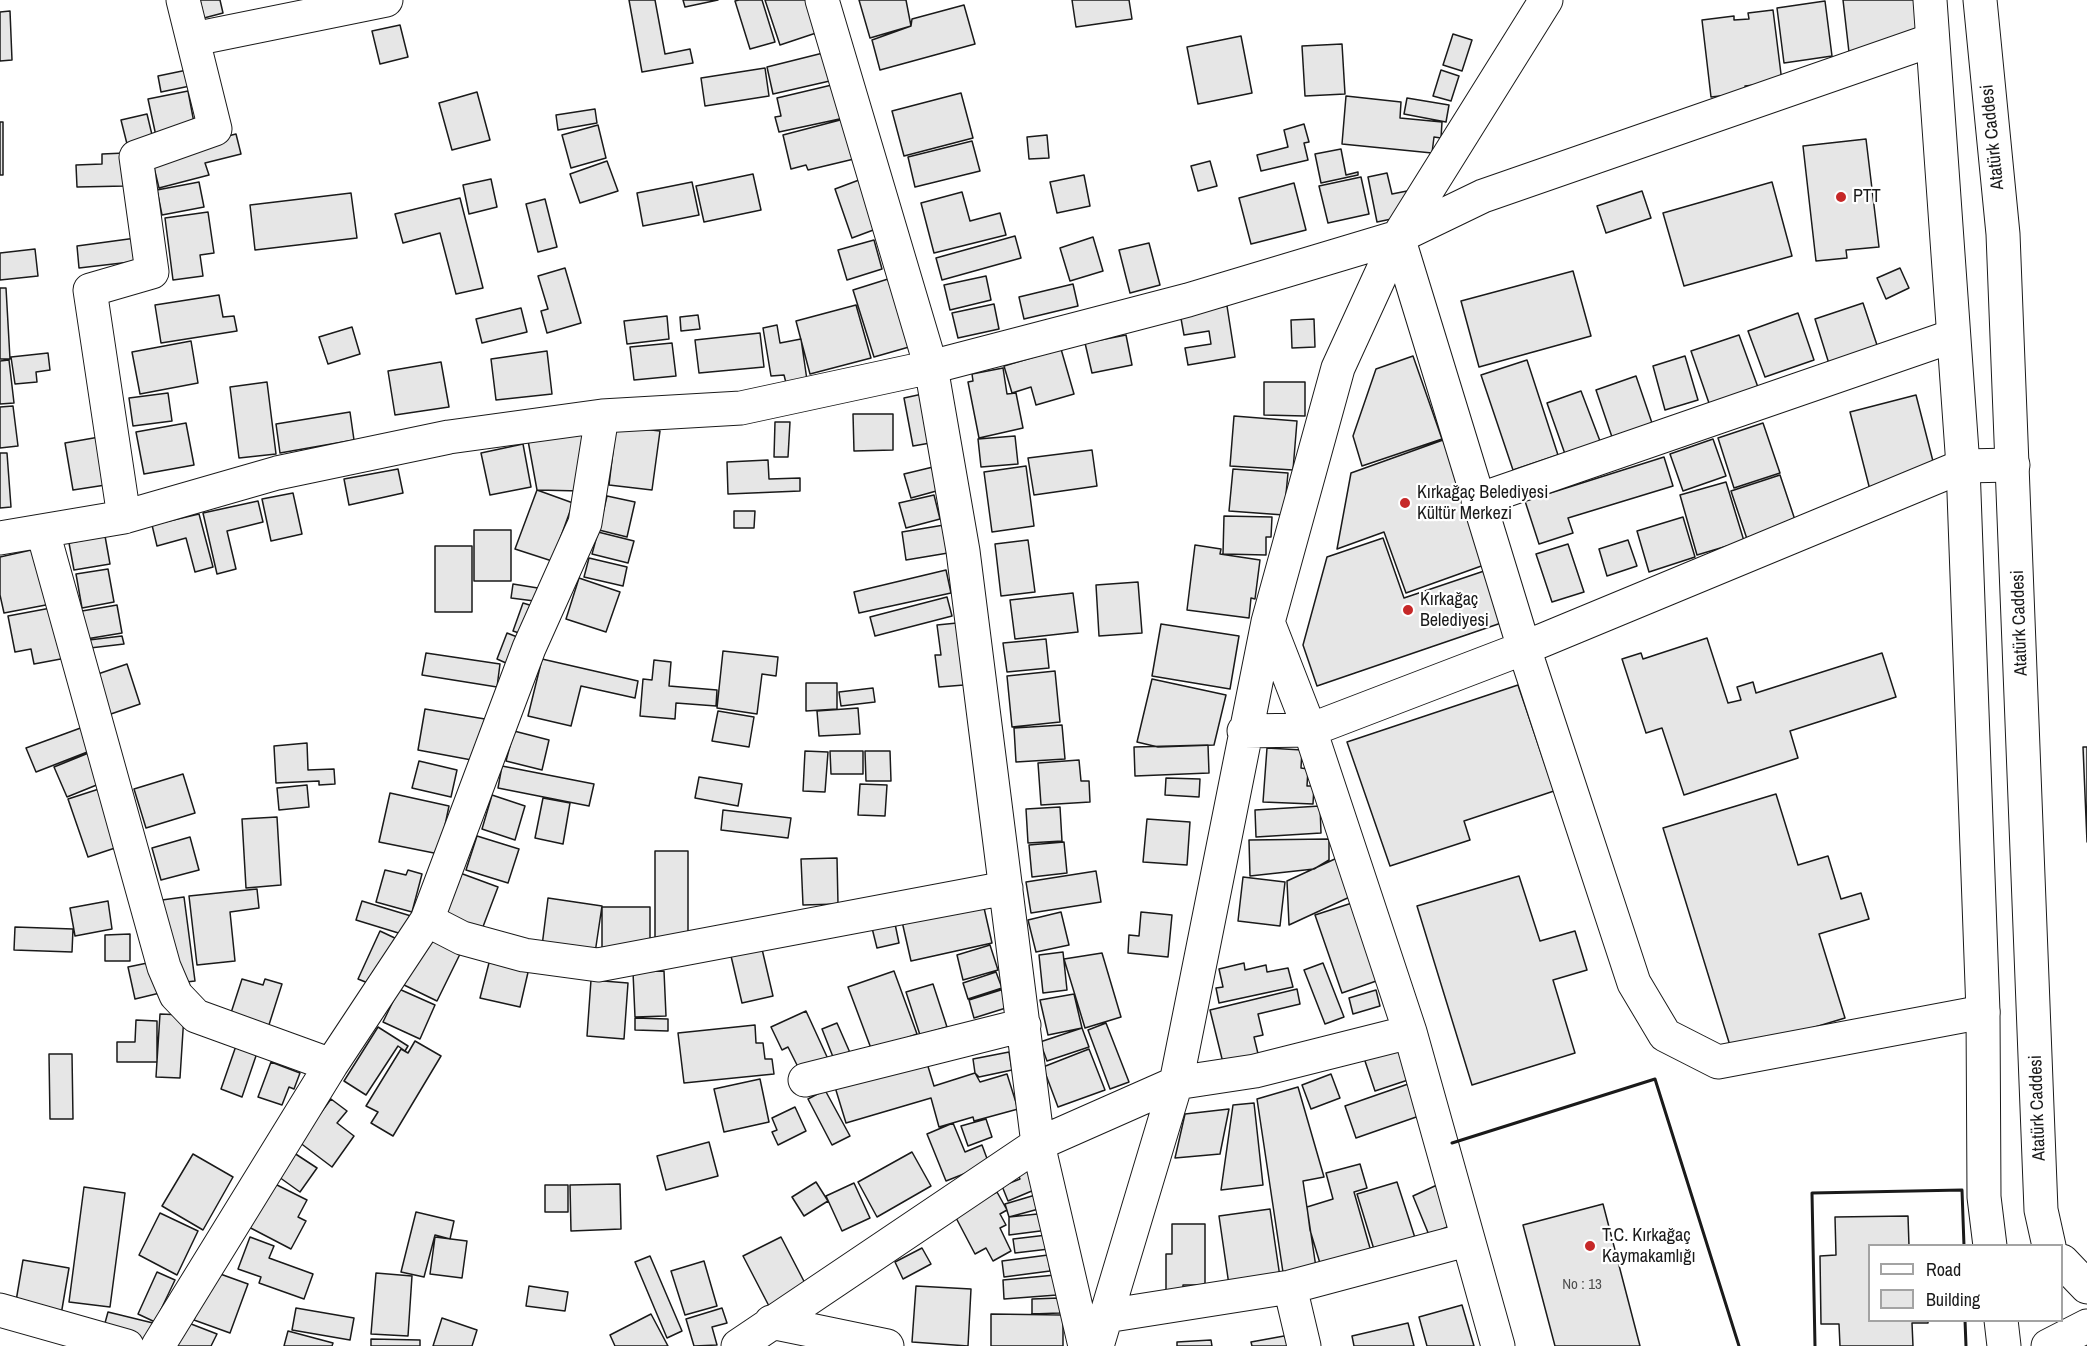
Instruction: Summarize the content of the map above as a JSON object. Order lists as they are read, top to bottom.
{
  "streets": {
    "street": ["Atatürk Caddesi"]
  },
  "places": [
    "PTT",
    "Kırkağaç Belediyesi Kültür Merkezi",
    "Kırkağaç Belediyesi",
    "T.C. Kırkağaç Kaymakamlığı"
  ],
  "house_numbers": ["No : 13"],
  "legend": ["Road", "Building"]
}
